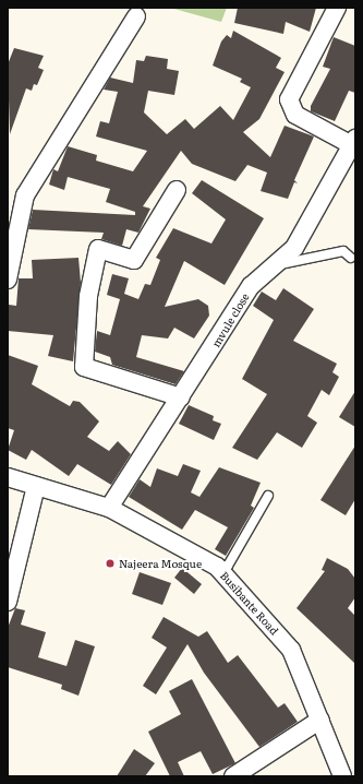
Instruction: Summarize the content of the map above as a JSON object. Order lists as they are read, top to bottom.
{
  "streets": {
    "street": ["mvule close", "Busibante Road"]
  },
  "crossings": [
    ["mvule close", "Busibante Road"]
  ],
  "places": ["Najeera Mosque"]
}
